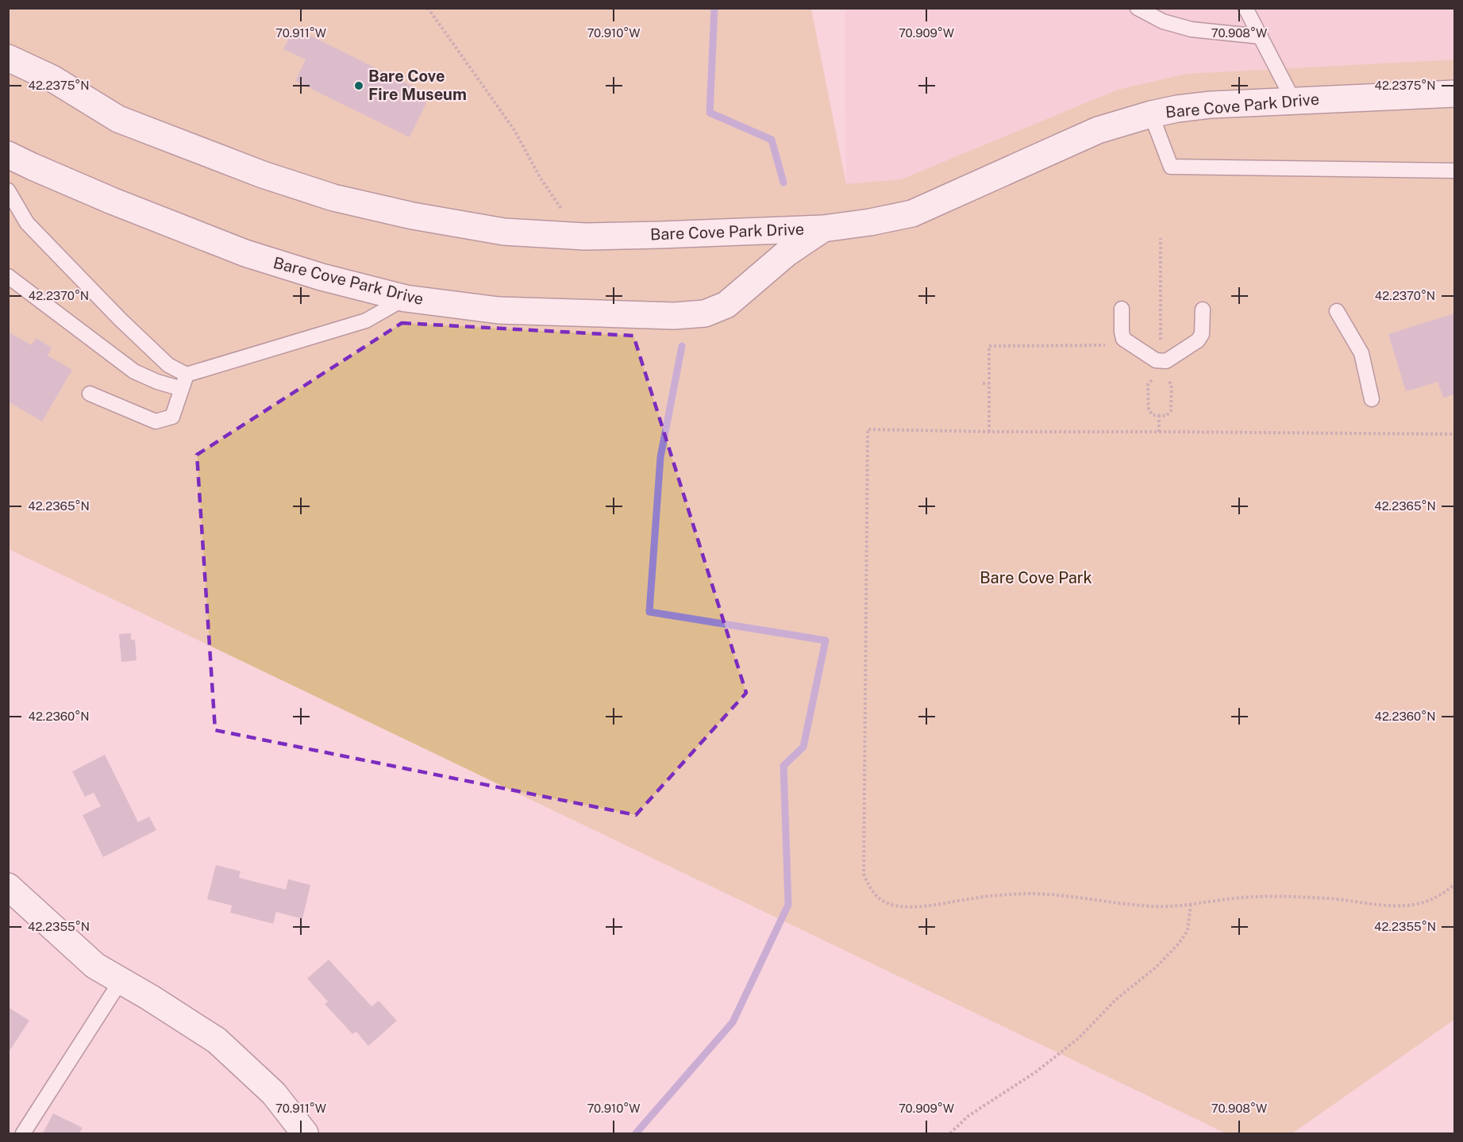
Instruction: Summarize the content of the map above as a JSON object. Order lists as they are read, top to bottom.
{
  "streets": {
    "street": ["Bare Cove Park Drive"]
  },
  "parks": ["Bare Cove Park"],
  "places": ["Bare Cove Fire Museum"],
  "coordinates": [
    "70.911°W",
    "70.910°W",
    "70.909°W",
    "70.908°W",
    "42.2375°N",
    "42.2370°N",
    "42.2365°N",
    "42.2360°N",
    "42.2355°N"
  ]
}
